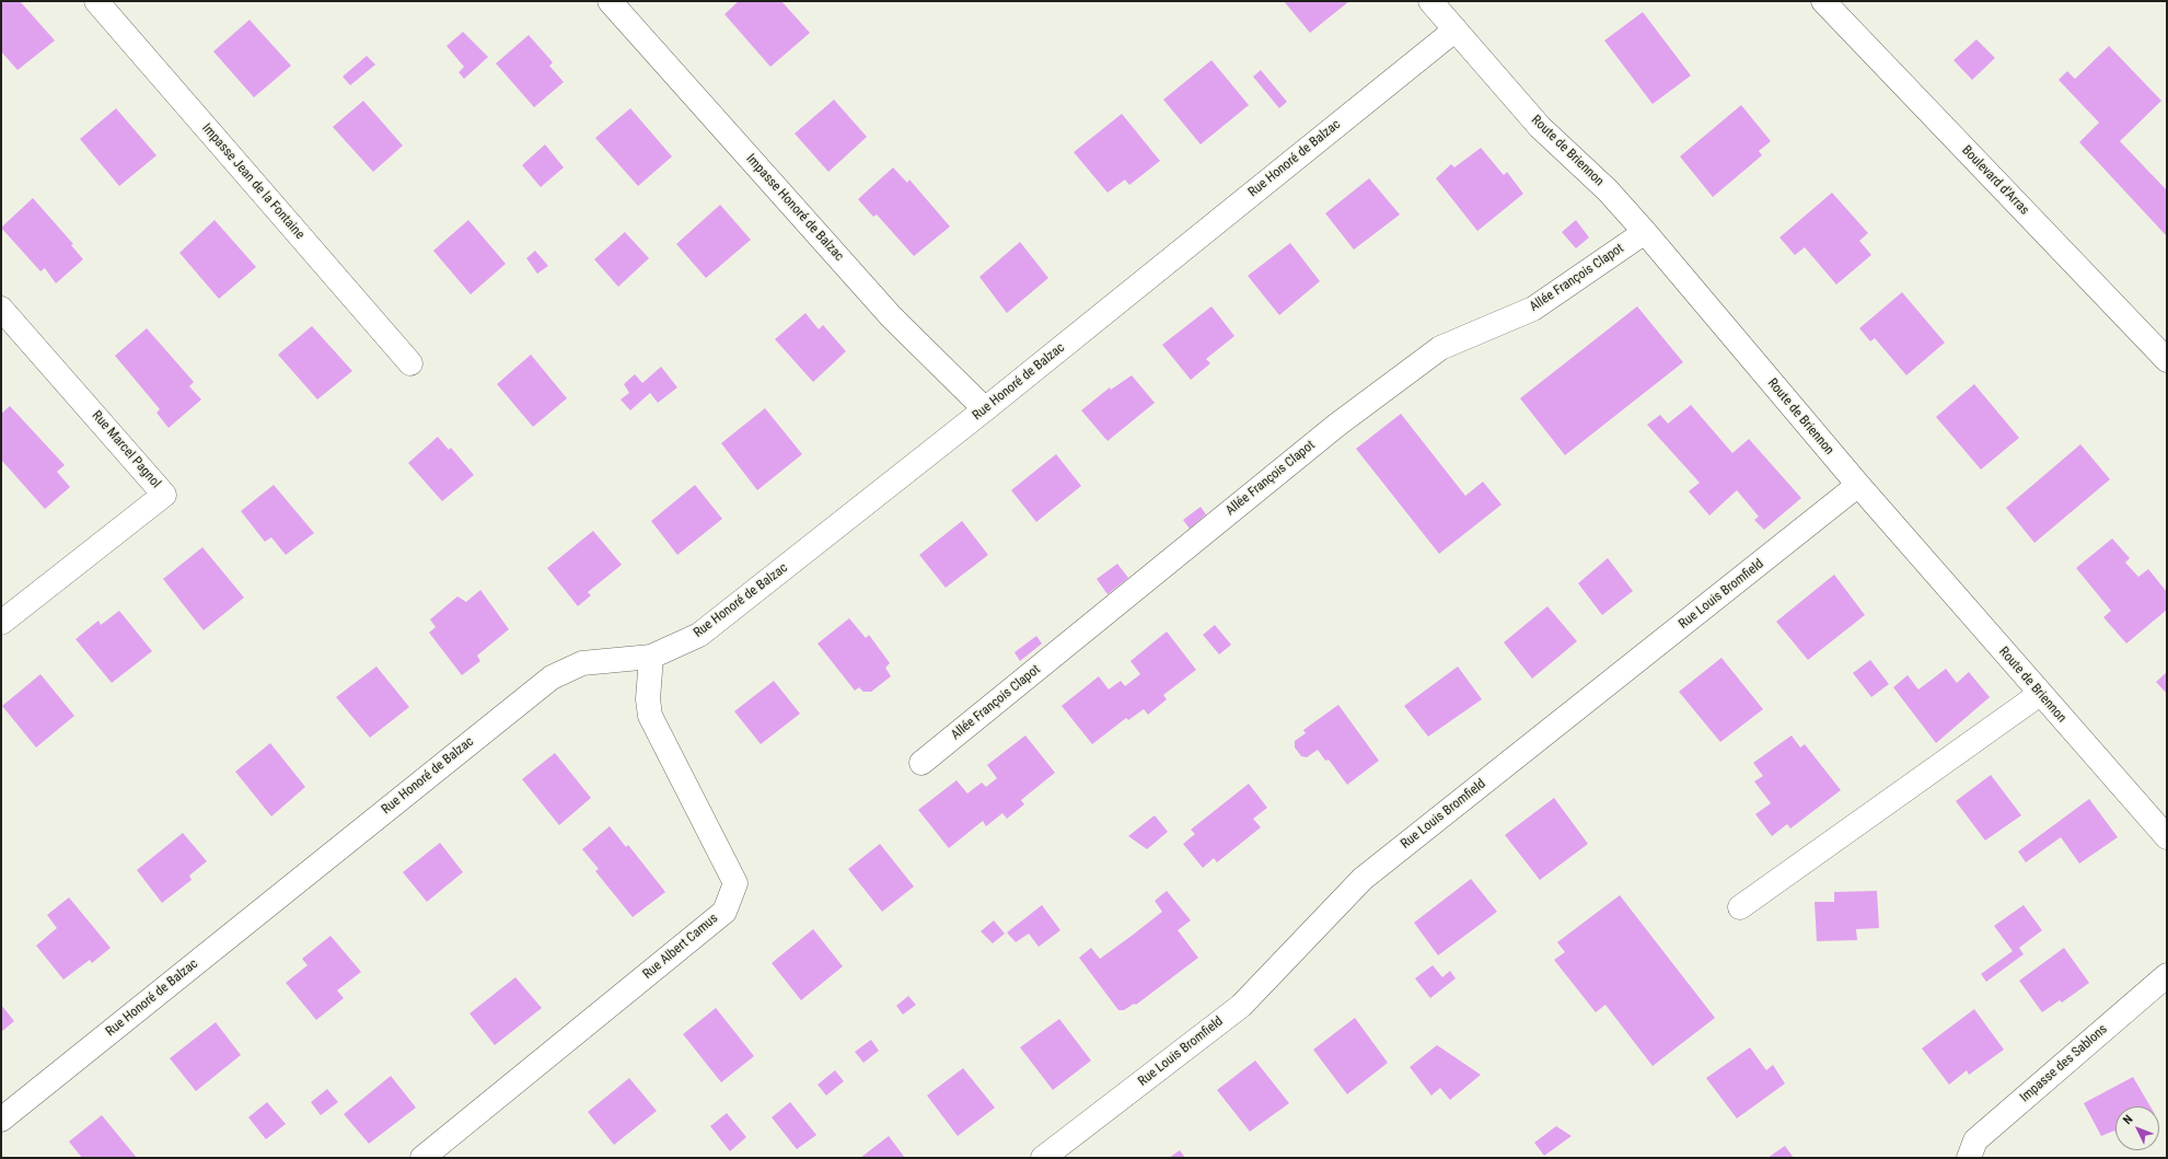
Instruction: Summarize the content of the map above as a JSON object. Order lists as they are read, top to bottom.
{
  "streets": {
    "street": [
      "Route de Briennon",
      "Rue Honoré de Balzac",
      "Boulevard d'Arras",
      "Impasse Jean de la Fontaine",
      "Impasse Honoré de Balzac",
      "Allée François Clapot",
      "Rue Marcel Pagnol",
      "Rue Louis Bromfield",
      "Rue Albert Camus",
      "Impasse des Sablons"
    ]
  },
  "crossings": [
    ["Route de Briennon", "Rue Honoré de Balzac"],
    ["Route de Briennon", "Allée François Clapot"],
    ["Route de Briennon", "Rue Louis Bromfield"],
    ["Rue Honoré de Balzac", "Impasse Honoré de Balzac"],
    ["Rue Honoré de Balzac", "Rue Albert Camus"]
  ],
  "north": "top left"
}
